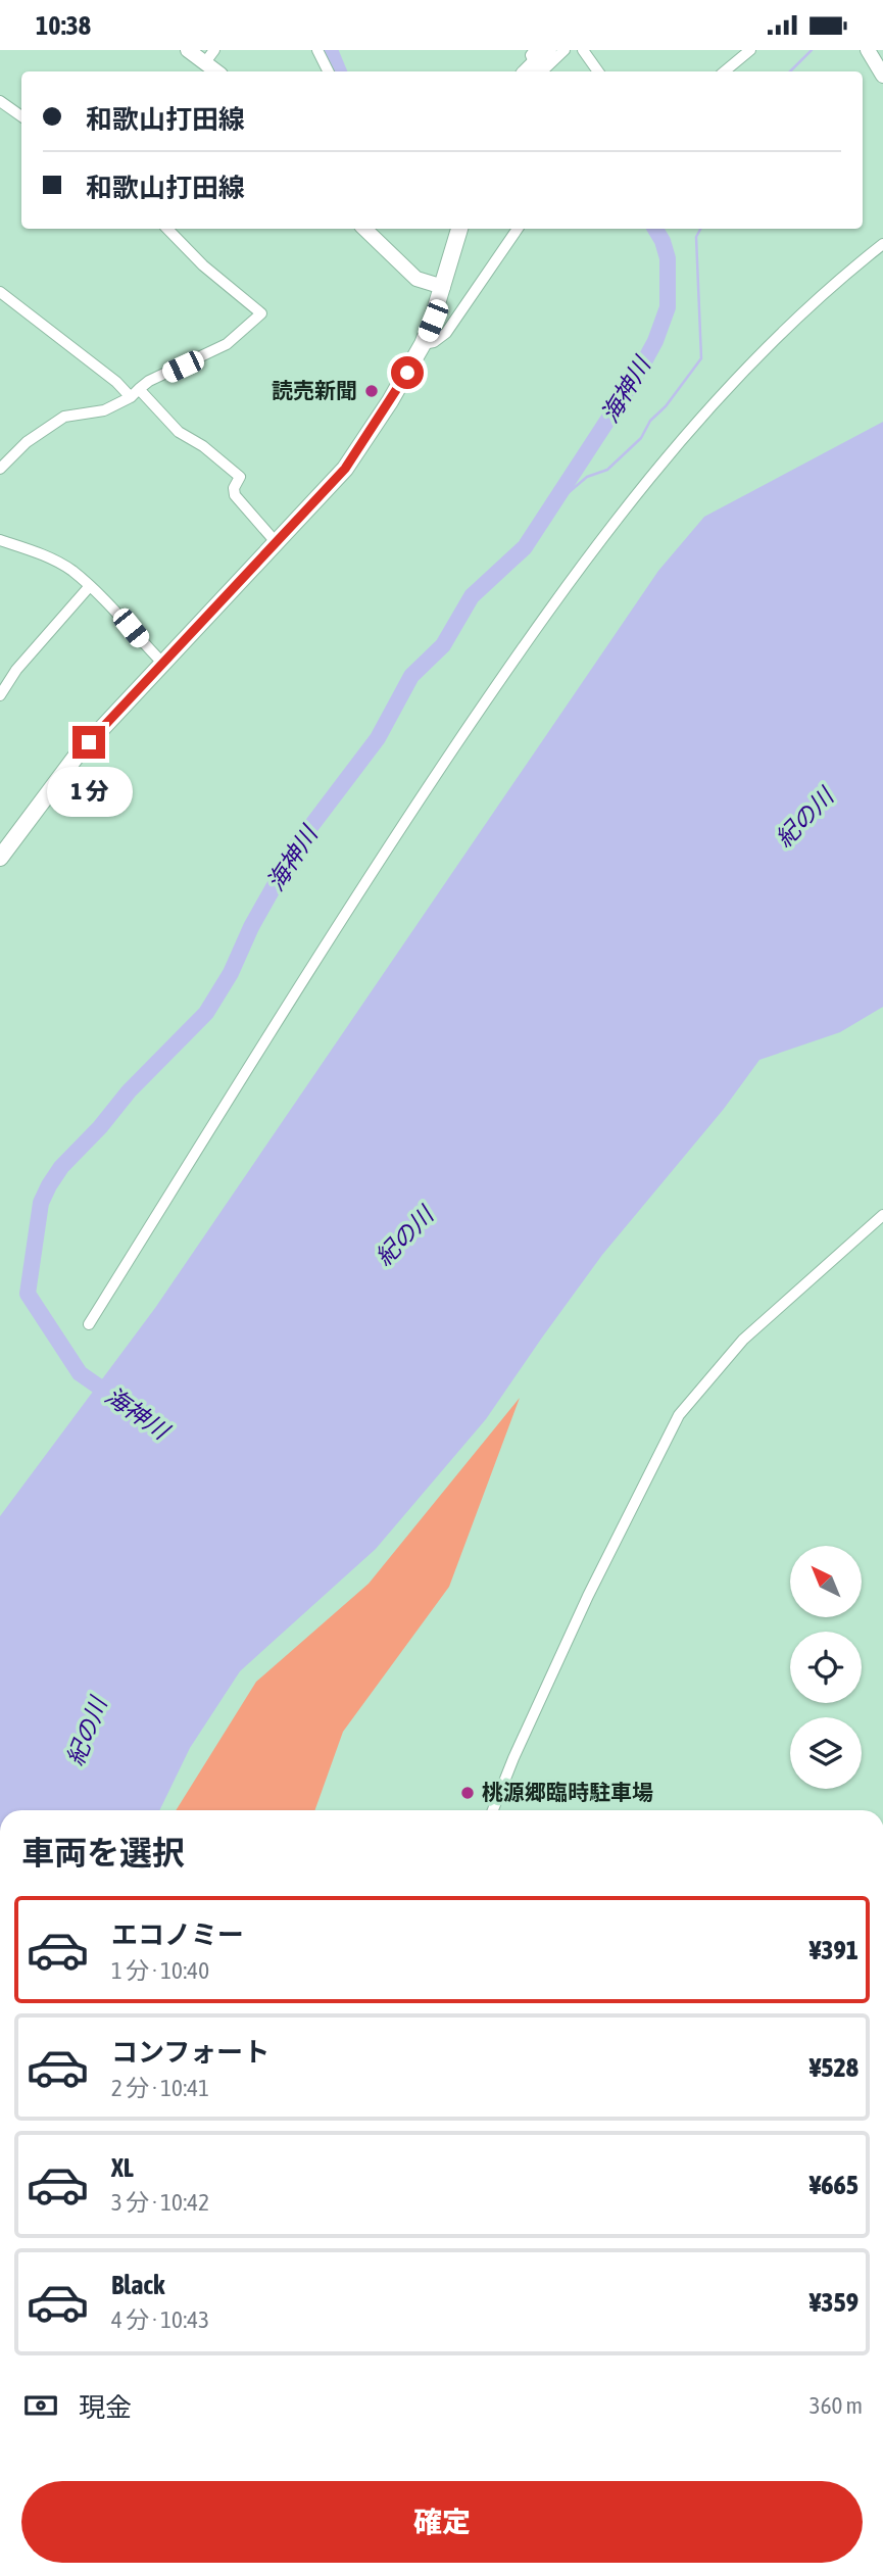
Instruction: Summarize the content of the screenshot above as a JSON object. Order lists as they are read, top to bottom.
{
  "water": ["海神川", "紀の川"],
  "places": ["読売新聞", "桃源郷臨時駐車場"],
  "north": "top left",
  "page": {
    "status": "10:38",
    "banner": ["和歌山打田線", "和歌山打田線"],
    "bubble": "1 分",
    "heading": "車両を選択",
    "list": [
      {
        "name": "エコノミー",
        "note": "1 分 · 10:40",
        "value": "¥391"
      },
      {
        "name": "コンフォート",
        "note": "2 分 · 10:41",
        "value": "¥528"
      },
      {
        "name": "XL",
        "note": "3 分 · 10:42",
        "value": "¥665"
      },
      {
        "name": "Black",
        "note": "4 分 · 10:43",
        "value": "¥359"
      }
    ],
    "pay": ["現金", "360 m"],
    "buttons": "確定"
  }
}
